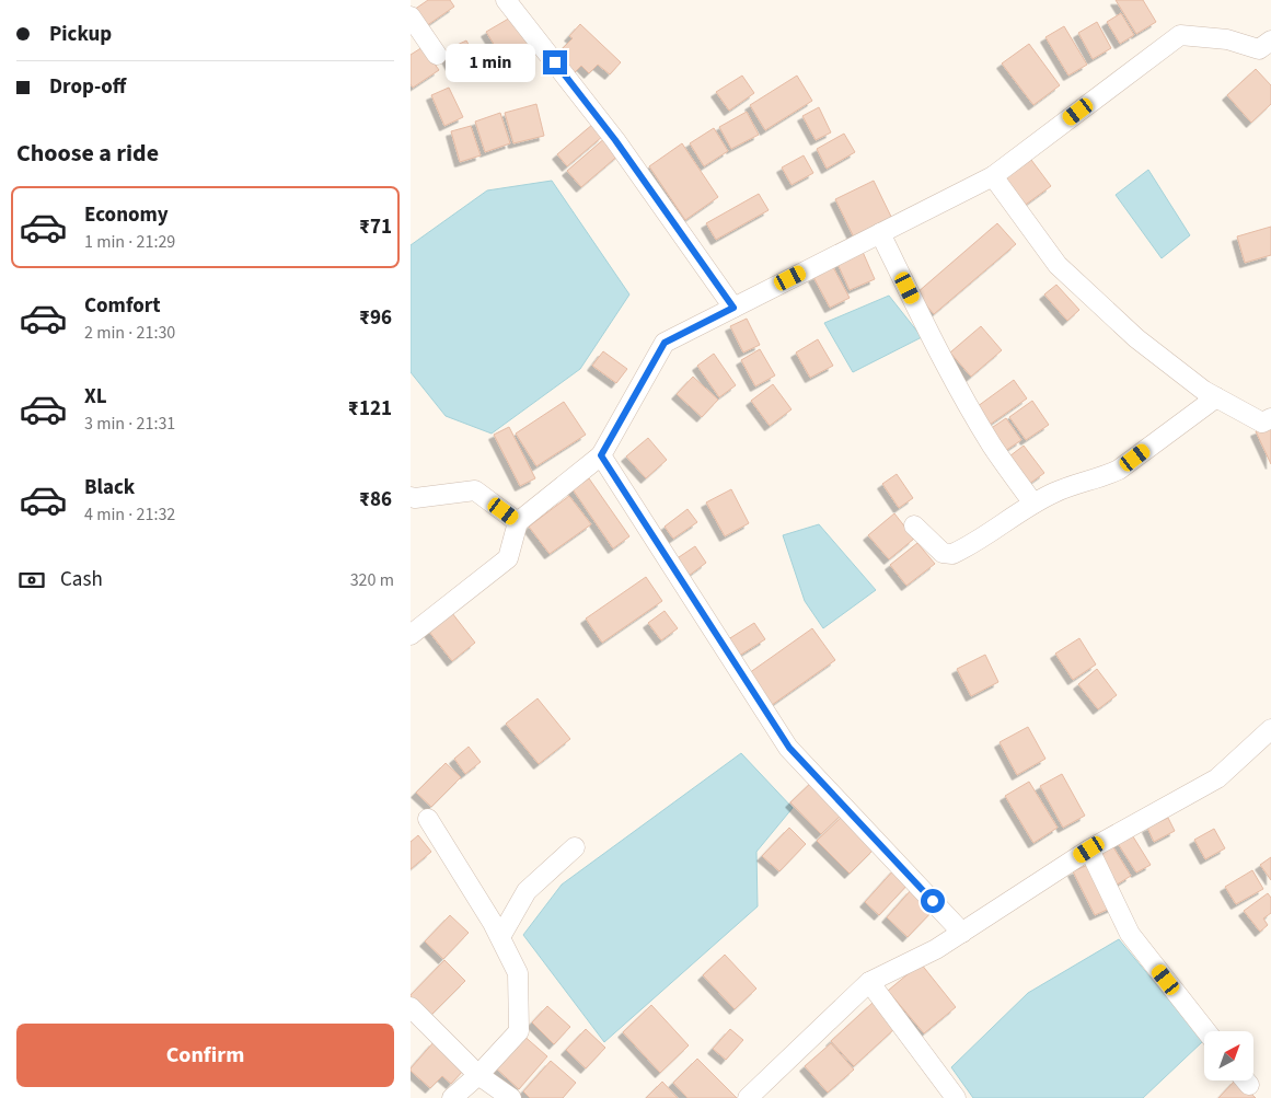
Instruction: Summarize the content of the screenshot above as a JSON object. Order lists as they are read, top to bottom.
{
  "north": "top right",
  "page": {
    "banner": ["Pickup", "Drop-off"],
    "bubble": "1 min",
    "heading": "Choose a ride",
    "list": [
      {
        "name": "Economy",
        "note": "1 min · 21:29",
        "value": "₹71"
      },
      {
        "name": "Comfort",
        "note": "2 min · 21:30",
        "value": "₹96"
      },
      {
        "name": "XL",
        "note": "3 min · 21:31",
        "value": "₹121"
      },
      {
        "name": "Black",
        "note": "4 min · 21:32",
        "value": "₹86"
      }
    ],
    "pay": ["Cash", "320 m"],
    "buttons": "Confirm"
  }
}
